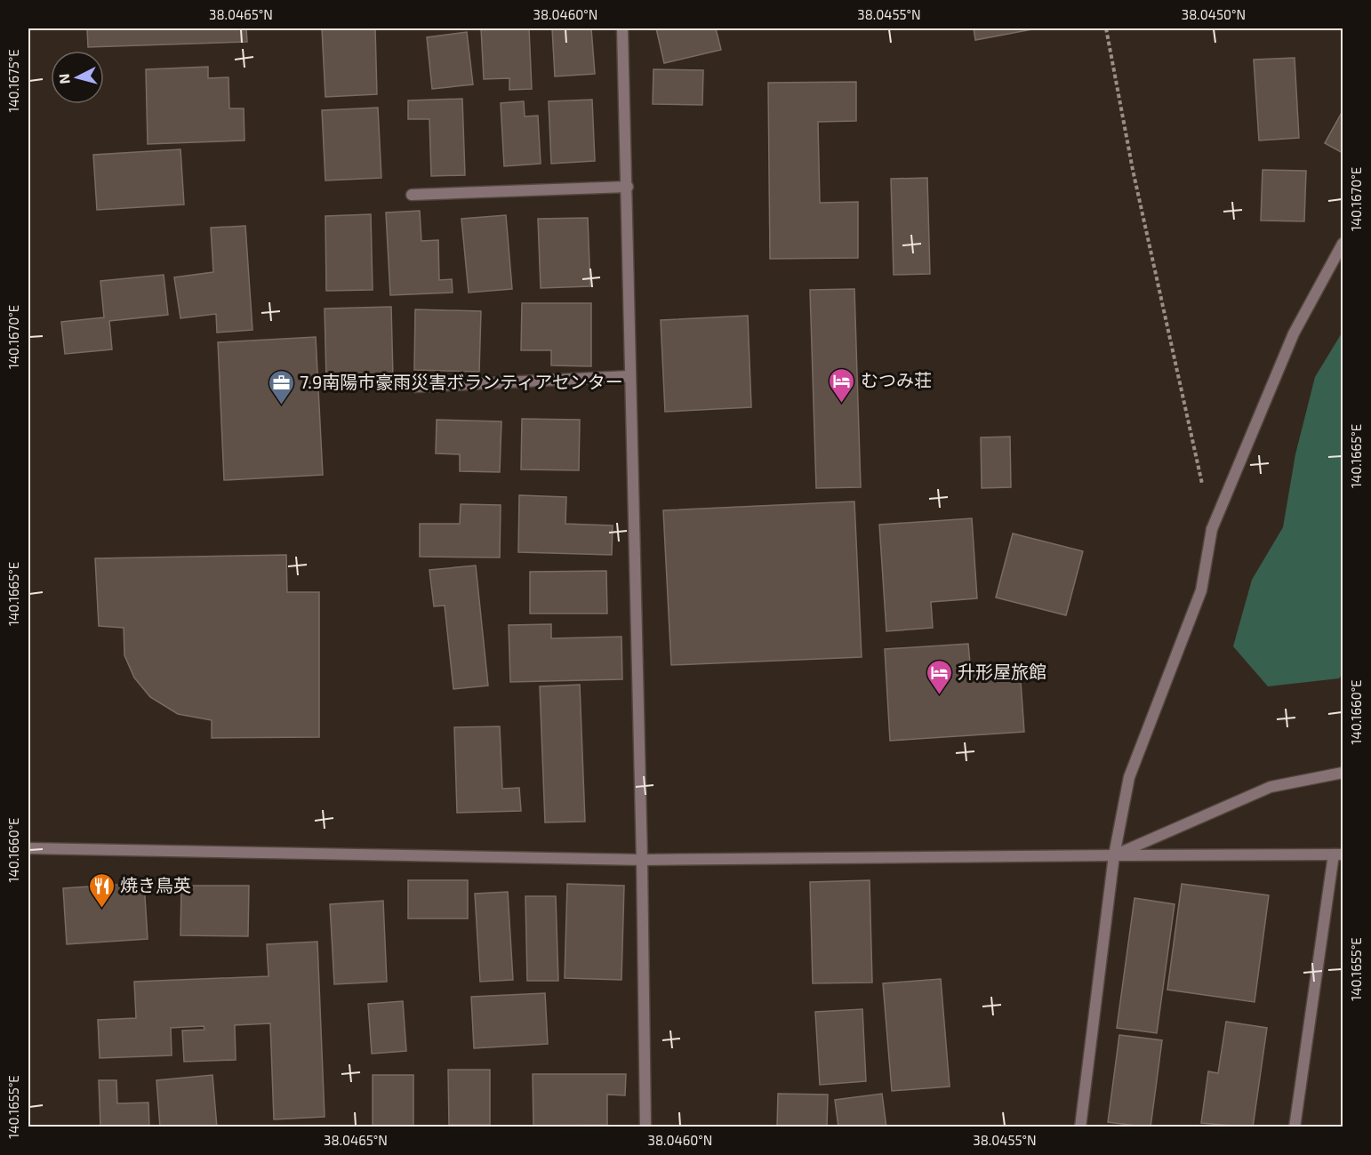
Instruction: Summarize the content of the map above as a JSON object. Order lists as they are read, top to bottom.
{
  "places": {
    "hotel": ["むつみ荘", "升形屋旅館"],
    "office": ["7.9南陽市豪雨災害ボランティアセンター"],
    "restaurant": ["焼き鳥英"]
  },
  "north": "left",
  "coordinates": [
    "38.0465°N",
    "38.0460°N",
    "38.0455°N",
    "38.0450°N",
    "140.1675°E",
    "140.1670°E",
    "140.1665°E",
    "140.1660°E",
    "140.1655°E"
  ]
}
